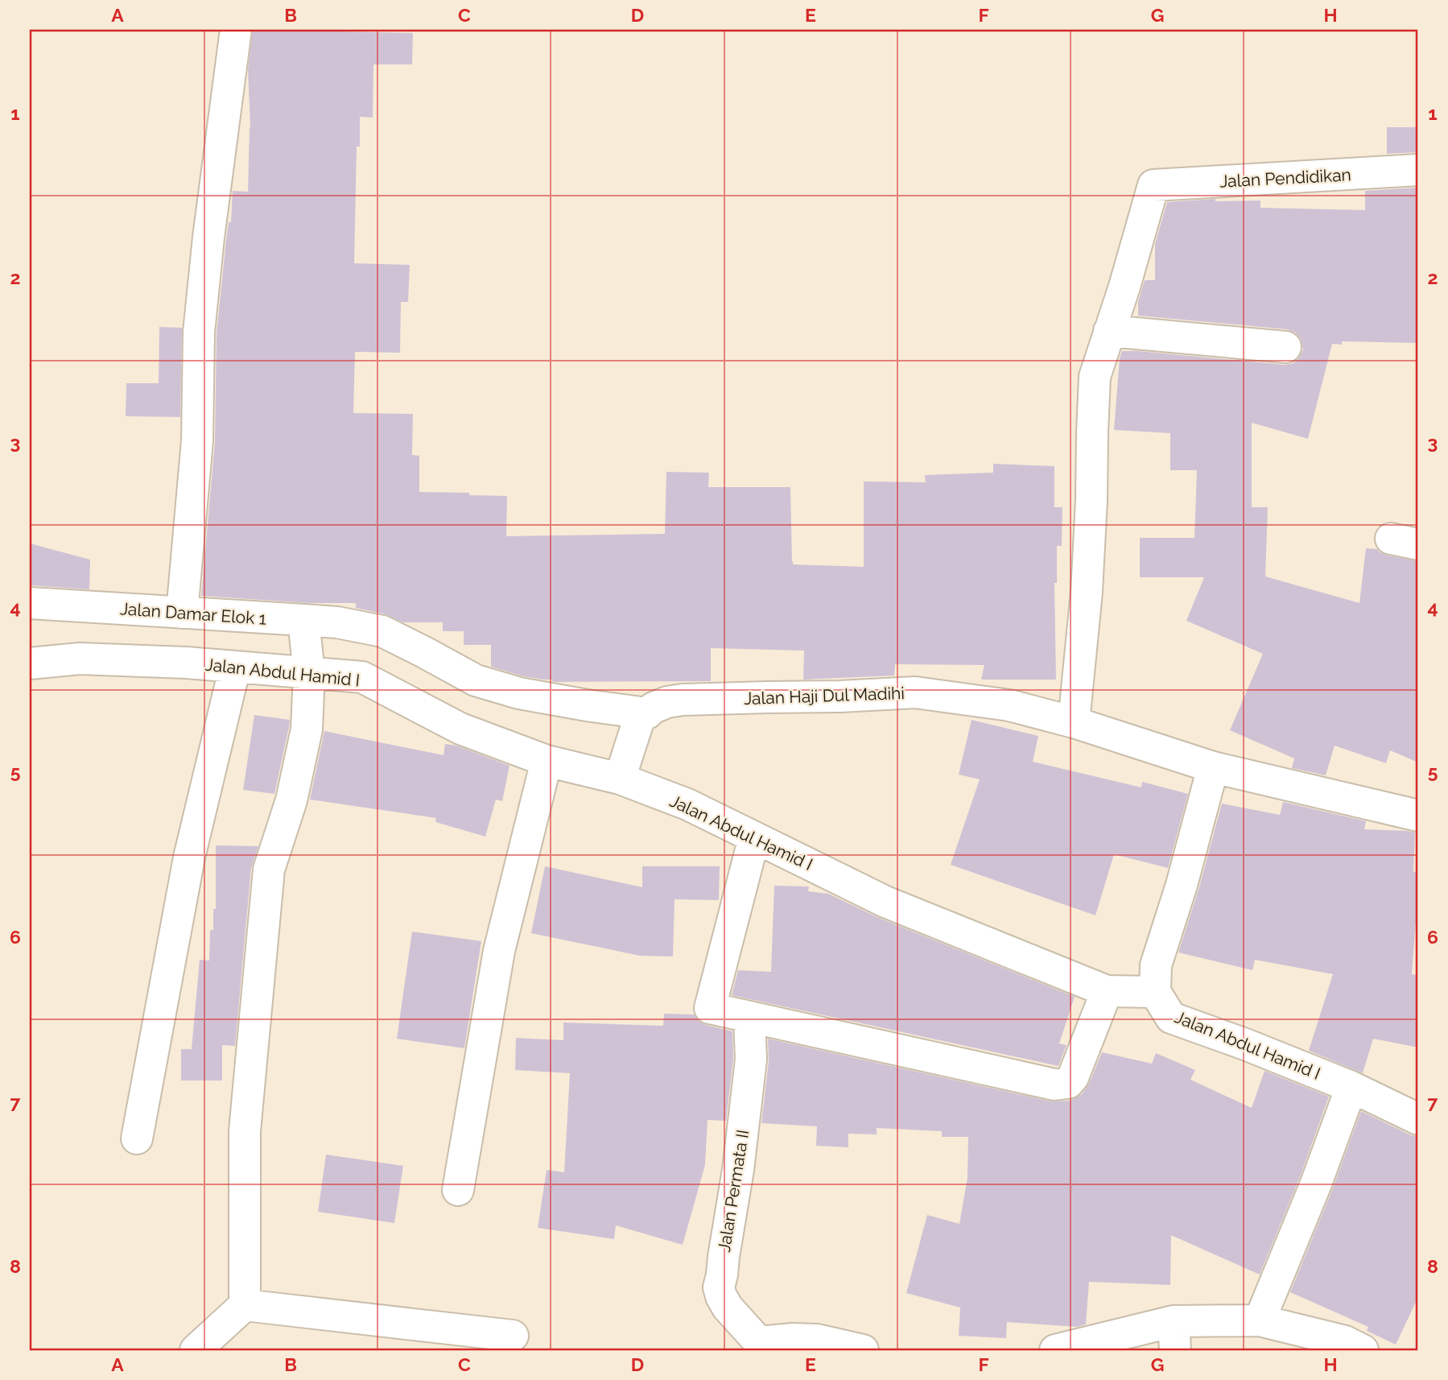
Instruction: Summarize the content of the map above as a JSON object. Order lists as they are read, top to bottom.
{
  "streets": {
    "street": [
      "Jalan Pendidikan",
      "Jalan Damar Elok 1",
      "Jalan Abdul Hamid I",
      "Jalan Haji Dul Madihi",
      "Jalan Permata II"
    ]
  },
  "crossings": [
    ["Jalan Damar Elok 1", "Jalan Haji Dul Madihi"]
  ],
  "grid": {
    "columns": [
      "A",
      "B",
      "C",
      "D",
      "E",
      "F",
      "G",
      "H"
    ],
    "rows": [
      "1",
      "2",
      "3",
      "4",
      "5",
      "6",
      "7",
      "8"
    ]
  }
}
